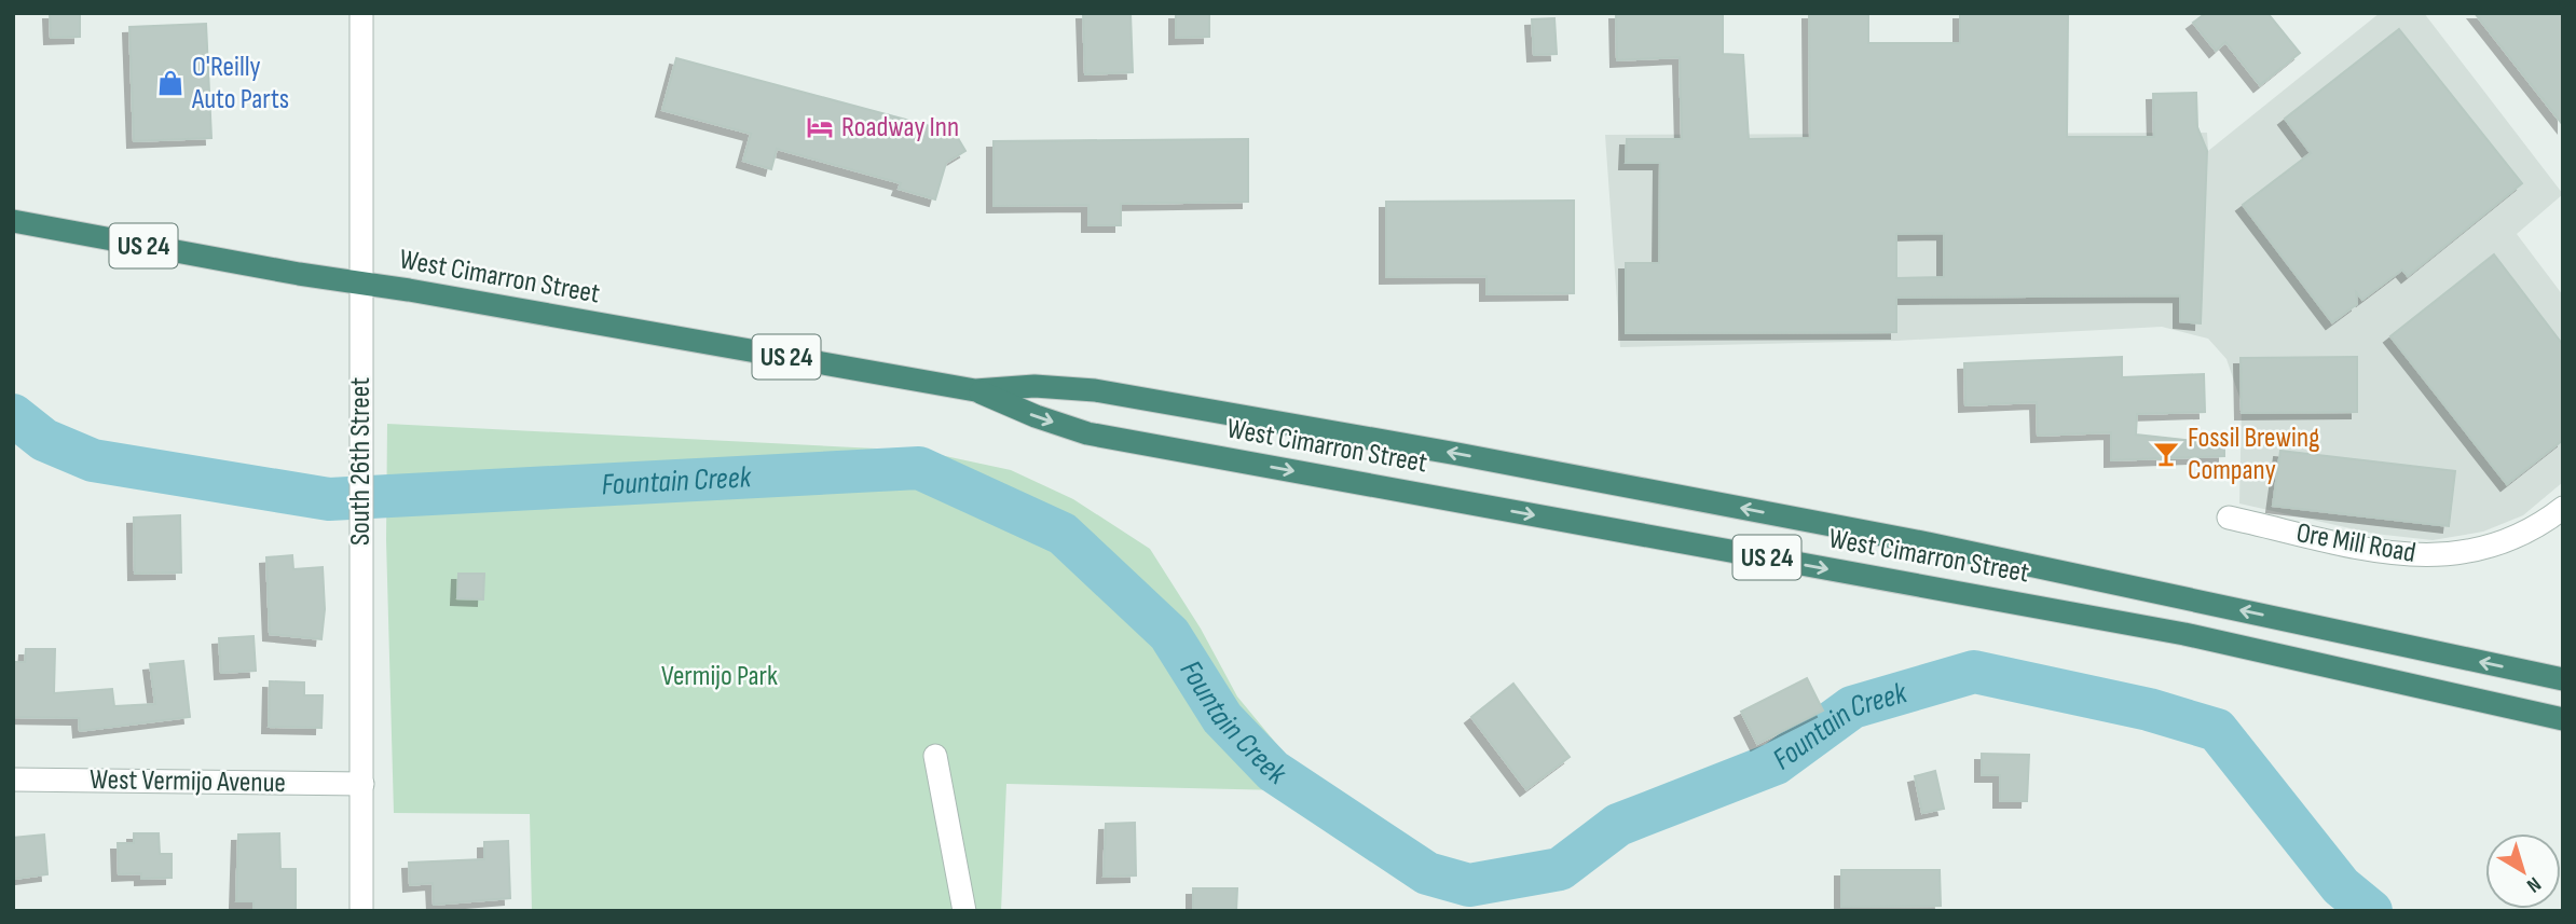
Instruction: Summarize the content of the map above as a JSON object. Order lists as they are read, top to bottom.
{
  "streets": {
    "highway": ["US 24", "West Cimarron Street"],
    "street": ["South 26th Street", "Ore Mill Road", "West Vermijo Avenue"]
  },
  "crossings": [
    ["West Cimarron Street", "South 26th Street"],
    ["South 26th Street", "West Vermijo Avenue"]
  ],
  "water": ["Fountain Creek"],
  "parks": ["Vermijo Park"],
  "places": {
    "shop": ["O'Reilly Auto Parts"],
    "hotel": ["Roadway Inn"],
    "bar": ["Fossil Brewing Company"]
  },
  "north": "bottom right"
}
